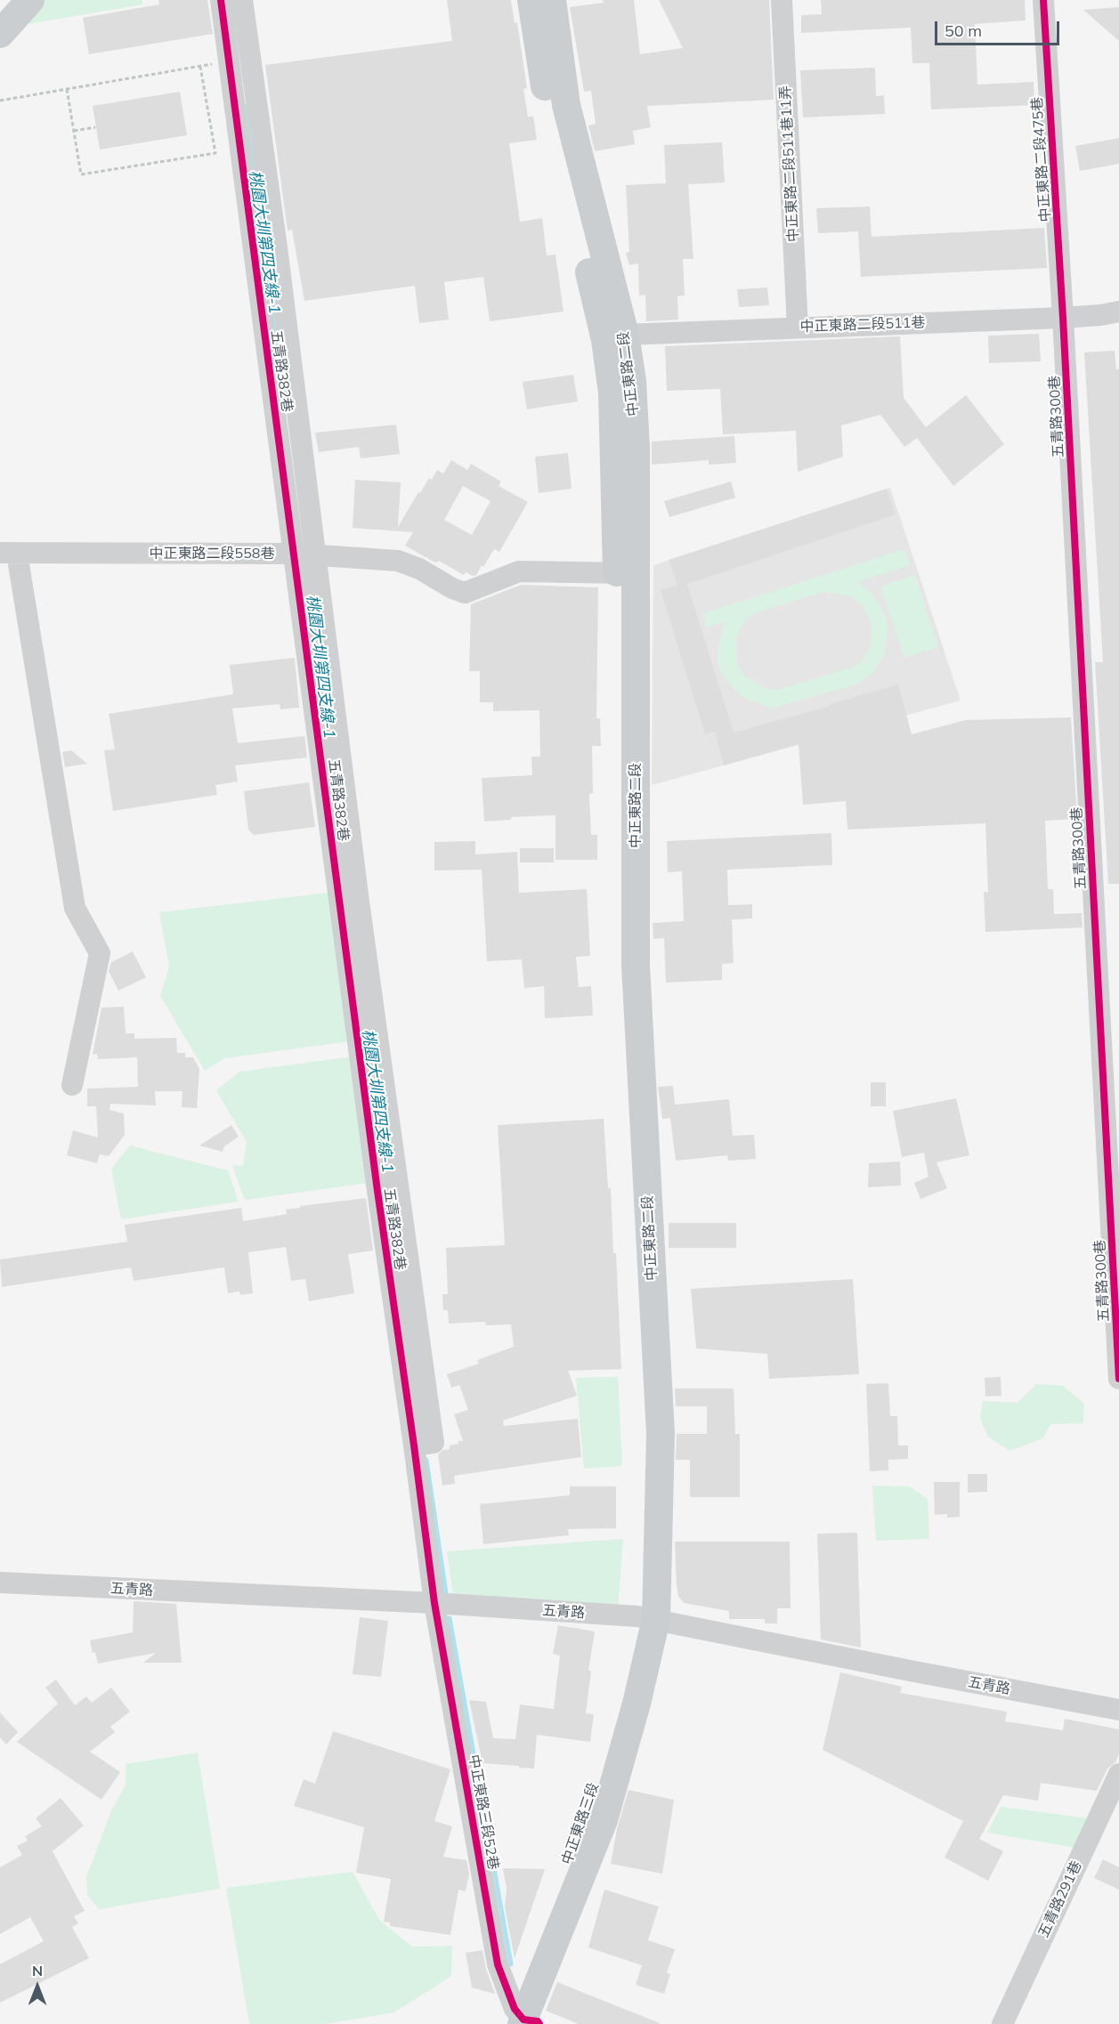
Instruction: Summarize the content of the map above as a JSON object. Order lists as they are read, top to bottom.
{
  "streets": {
    "main road": ["中正東路二段", "中正東路三段"],
    "street": [
      "中正東路二段475巷",
      "中正東路二段511巷11弄",
      "中正東路二段511巷",
      "五青路382巷",
      "五青路300巷",
      "中正東路二段558巷",
      "五青路",
      "中正東路三段52巷",
      "五青路291巷"
    ]
  },
  "crossings": [
    ["中正東路二段475巷", "中正東路二段511巷"],
    ["中正東路二段475巷", "五青路300巷"],
    ["中正東路二段511巷11弄", "中正東路二段511巷"],
    ["中正東路二段511巷", "中正東路二段"],
    ["中正東路二段511巷", "五青路300巷"],
    ["五青路382巷", "中正東路二段558巷"],
    ["五青路382巷", "五青路"],
    ["五青路382巷", "中正東路三段52巷"],
    ["中正東路二段", "中正東路二段558巷"],
    ["中正東路二段", "五青路"],
    ["中正東路二段", "中正東路三段"],
    ["五青路", "中正東路三段52巷"],
    ["五青路", "中正東路三段"],
    ["中正東路三段52巷", "中正東路三段"]
  ],
  "water": ["桃園大圳第四支線-1"],
  "scale_bar": "50 m",
  "north": "top"
}
